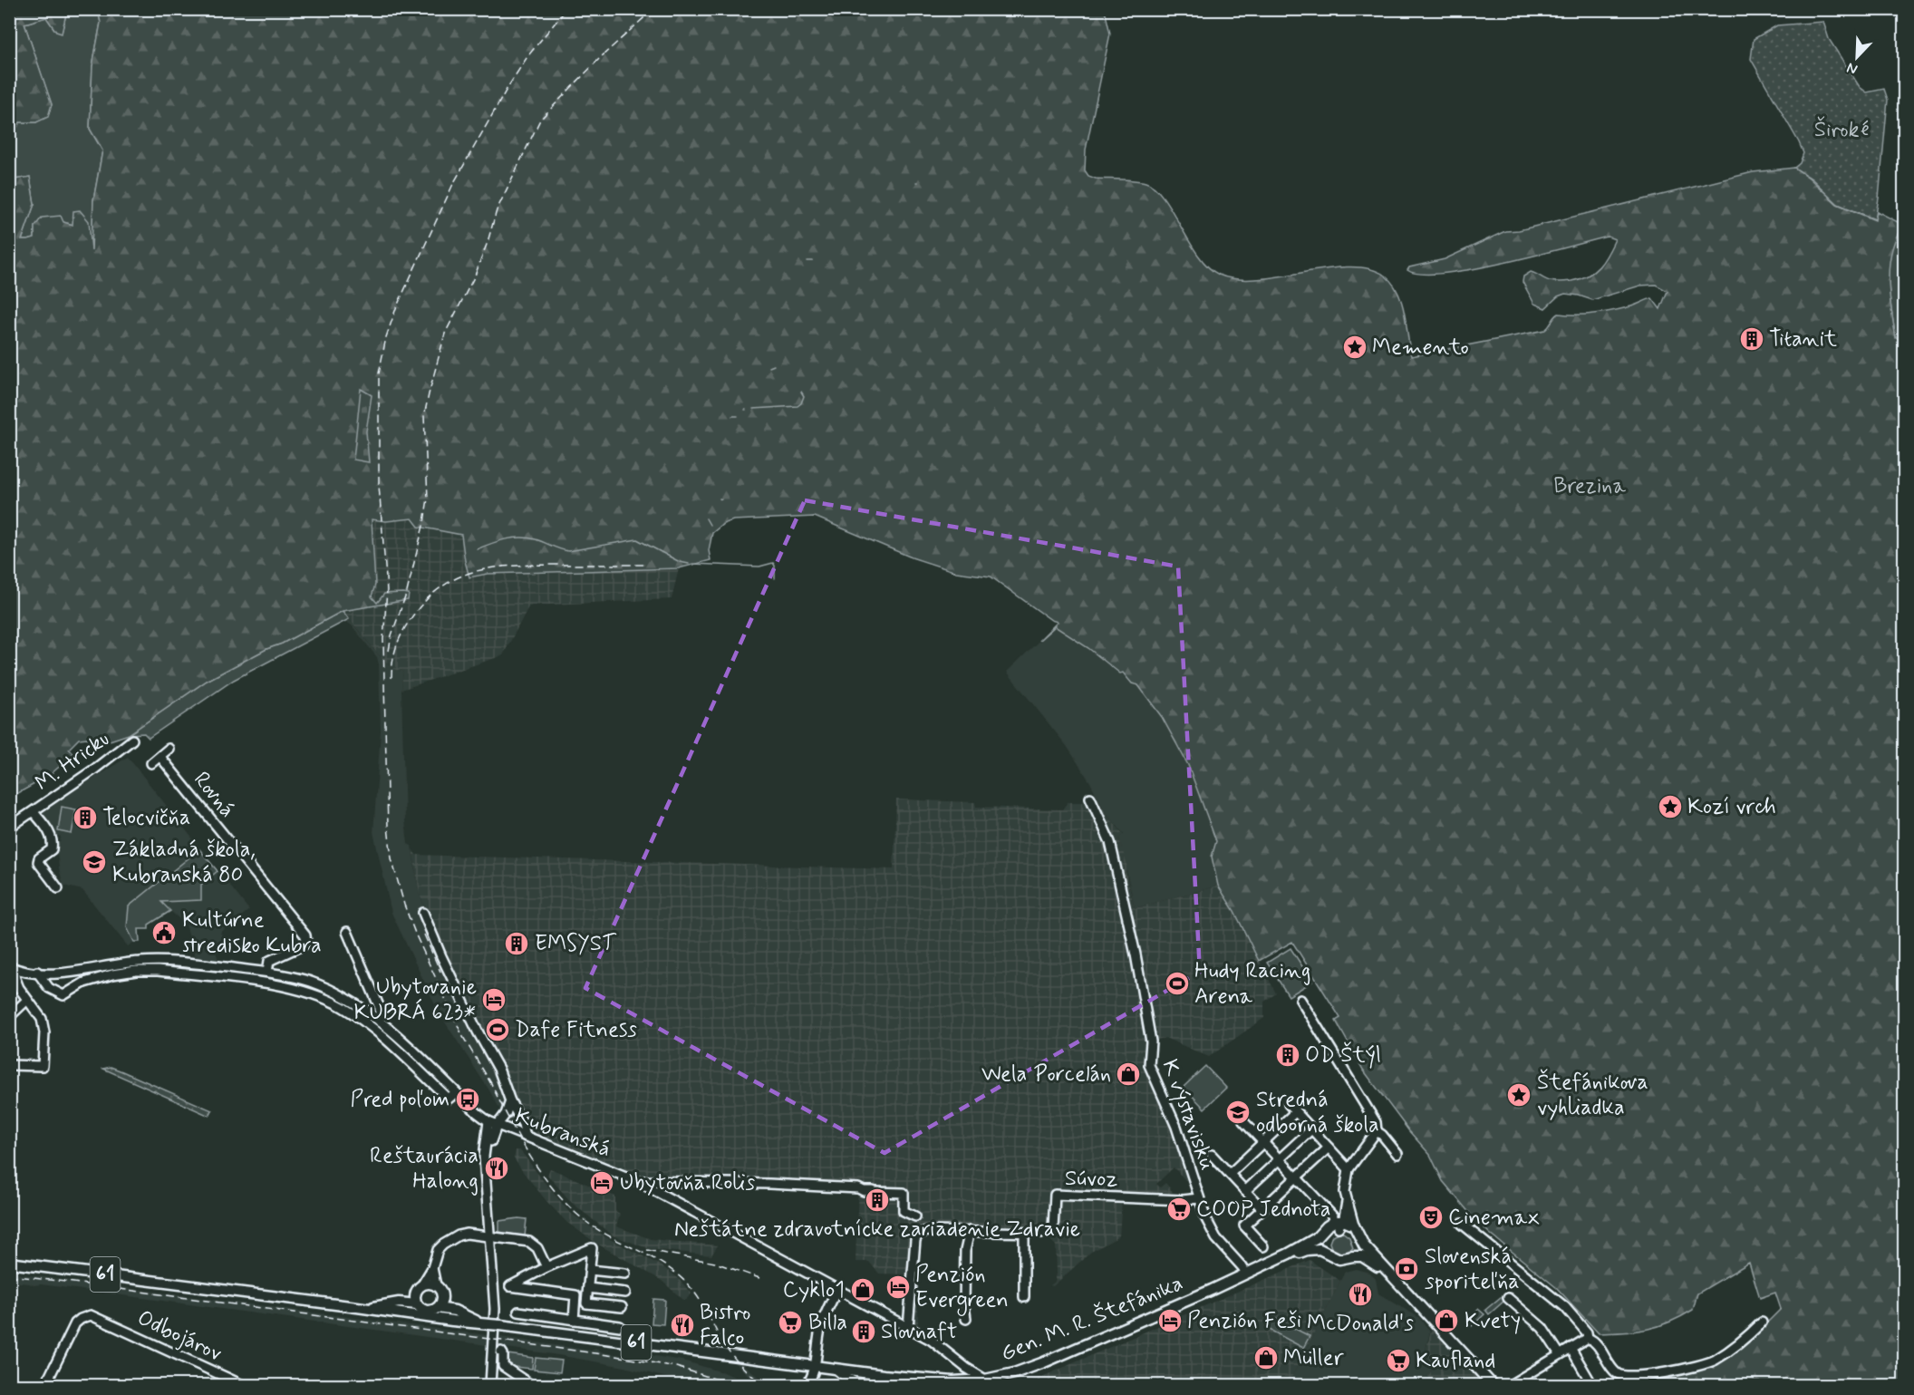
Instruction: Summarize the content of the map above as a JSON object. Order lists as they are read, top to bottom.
{
  "streets": {
    "main road": ["61", "Gen. M. R. Štefánika"],
    "street": [
      "M. Hricku",
      "Rovná",
      "K výstavisku",
      "Kubranská",
      "Súvoz",
      "Odbojárov"
    ]
  },
  "crossings": [
    ["Rovná", "Kubranská"],
    ["K výstavisku", "Súvoz"],
    ["K výstavisku", "61"],
    ["K výstavisku", "Gen. M. R. Štefánika"],
    ["Kubranská", "Gen. M. R. Štefánika"],
    ["61", "Gen. M. R. Štefánika"]
  ],
  "parks": ["Široké", "Brezina"],
  "places": {
    "building": [
      "Titanit",
      "Telocvičňa",
      "EMSYST",
      "OD Štýl",
      "Neštátne zdravotnícke zariadenie Zdravie",
      "Slovnaft"
    ],
    "place": ["Memento", "Kozí vrch", "Štefánikova vyhliadka"],
    "school or university": ["Základná škola, Kubranská 80", "Stredná odborná škola"],
    "public building": ["Kultúrne stredisko Kubra"],
    "sports": ["Hudy Racing Arena", "Dafe Fitness"],
    "hotel": [
      "Ubytovanie KUBRÁ 623*",
      "Ubytovňa Rolis",
      "Penzión Evergreen",
      "Penzión Feši"
    ],
    "shop": [
      "Wela Porcelán",
      "Cyklo1",
      "Kvety",
      "Müller"
    ],
    "bus stop": ["Pred poľom"],
    "restaurant": ["Reštaurácia Halong", "McDonald's", "Bistro Falco"],
    "supermarket": ["COOP Jednota", "Billa", "Kaufland"],
    "theatre": ["Cinemax"],
    "bank": ["Slovenská sporiteľňa"]
  },
  "north": "bottom left"
}
